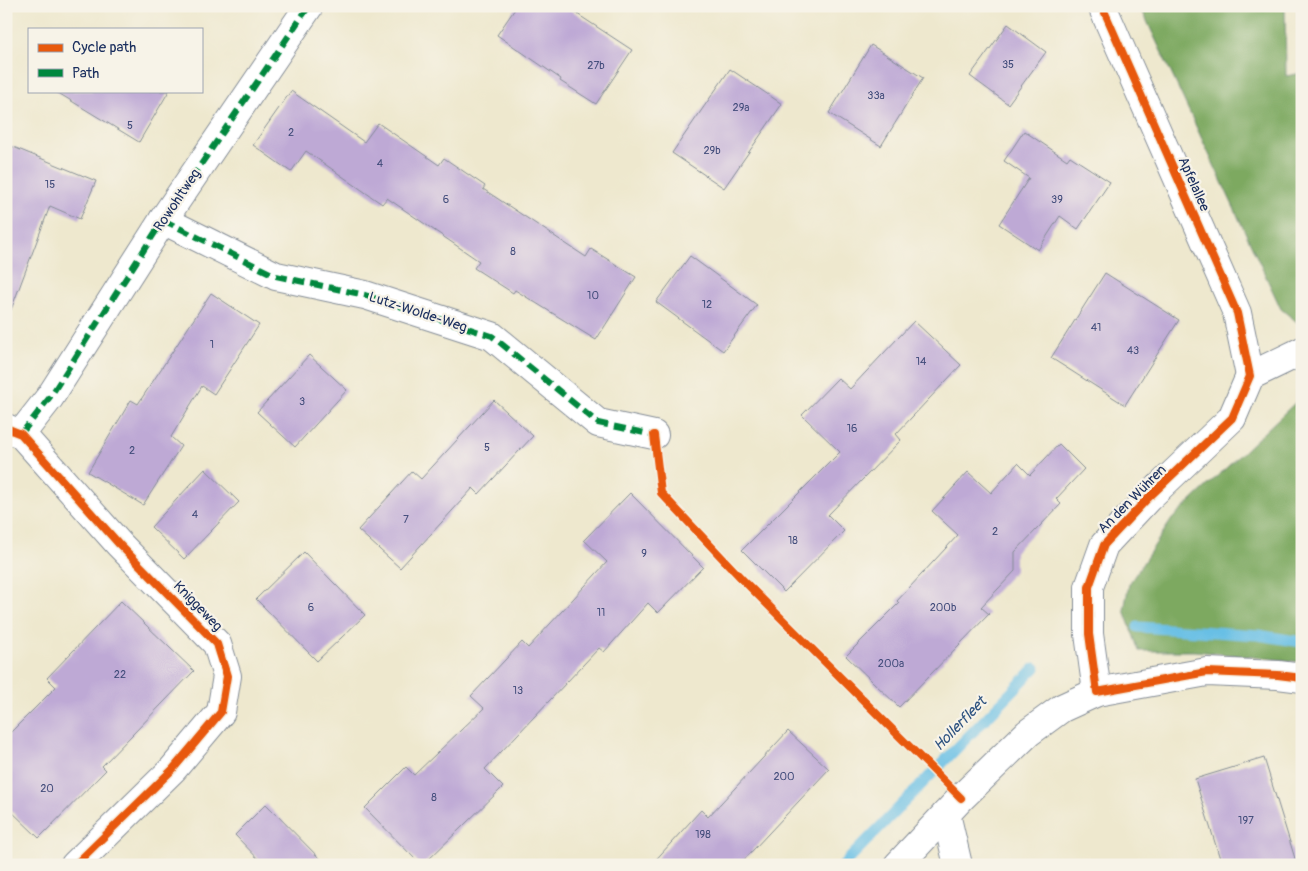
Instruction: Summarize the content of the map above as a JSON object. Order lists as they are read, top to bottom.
{
  "streets": {
    "street": [
      "Apfelallee",
      "Rowohltweg",
      "Lutz-Wolde-Weg",
      "An den Wühren",
      "Kniggeweg"
    ]
  },
  "crossings": [
    ["Apfelallee", "An den Wühren"],
    ["Rowohltweg", "Lutz-Wolde-Weg"],
    ["Rowohltweg", "Kniggeweg"]
  ],
  "water": ["Hollerfleet"],
  "house_numbers": [
    "35",
    "27b",
    "33a",
    "29a",
    "5",
    "2",
    "29b",
    "4",
    "15",
    "6",
    "39",
    "8",
    "10",
    "12",
    "41",
    "1",
    "43",
    "14",
    "3",
    "16",
    "5",
    "2",
    "4",
    "7",
    "2",
    "18",
    "9",
    "6",
    "200b",
    "11",
    "200a",
    "22",
    "13",
    "200",
    "20",
    "8",
    "197",
    "198"
  ],
  "legend": ["Cycle path", "Path"]
}
